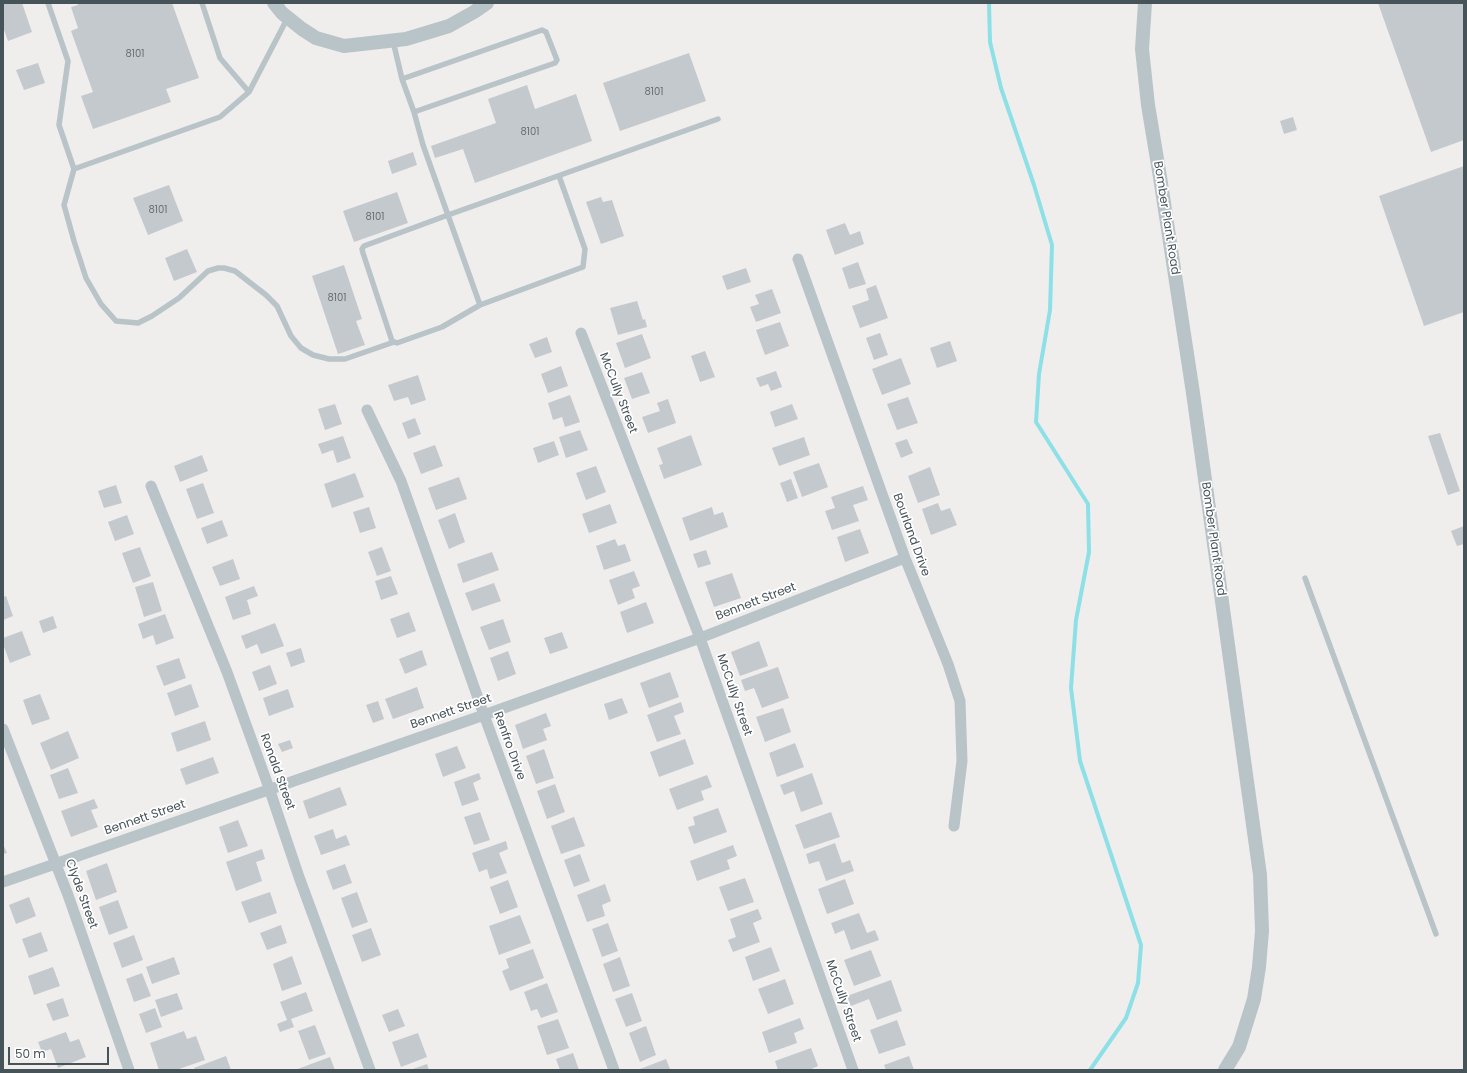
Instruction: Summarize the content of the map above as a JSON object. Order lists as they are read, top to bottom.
{
  "streets": {
    "street": [
      "Bomber Plant Road",
      "McCully Street",
      "Bourland Drive",
      "Bennett Street",
      "Renfro Drive",
      "Ronald Street",
      "Clyde Street"
    ]
  },
  "crossings": [
    ["McCully Street", "Bennett Street"],
    ["Bourland Drive", "Bennett Street"],
    ["Bennett Street", "Renfro Drive"],
    ["Bennett Street", "Ronald Street"],
    ["Bennett Street", "Clyde Street"]
  ],
  "house_numbers": [
    "8101",
    "8101",
    "8101",
    "8101",
    "8101",
    "8101"
  ],
  "scale_bar": "50 m"
}
